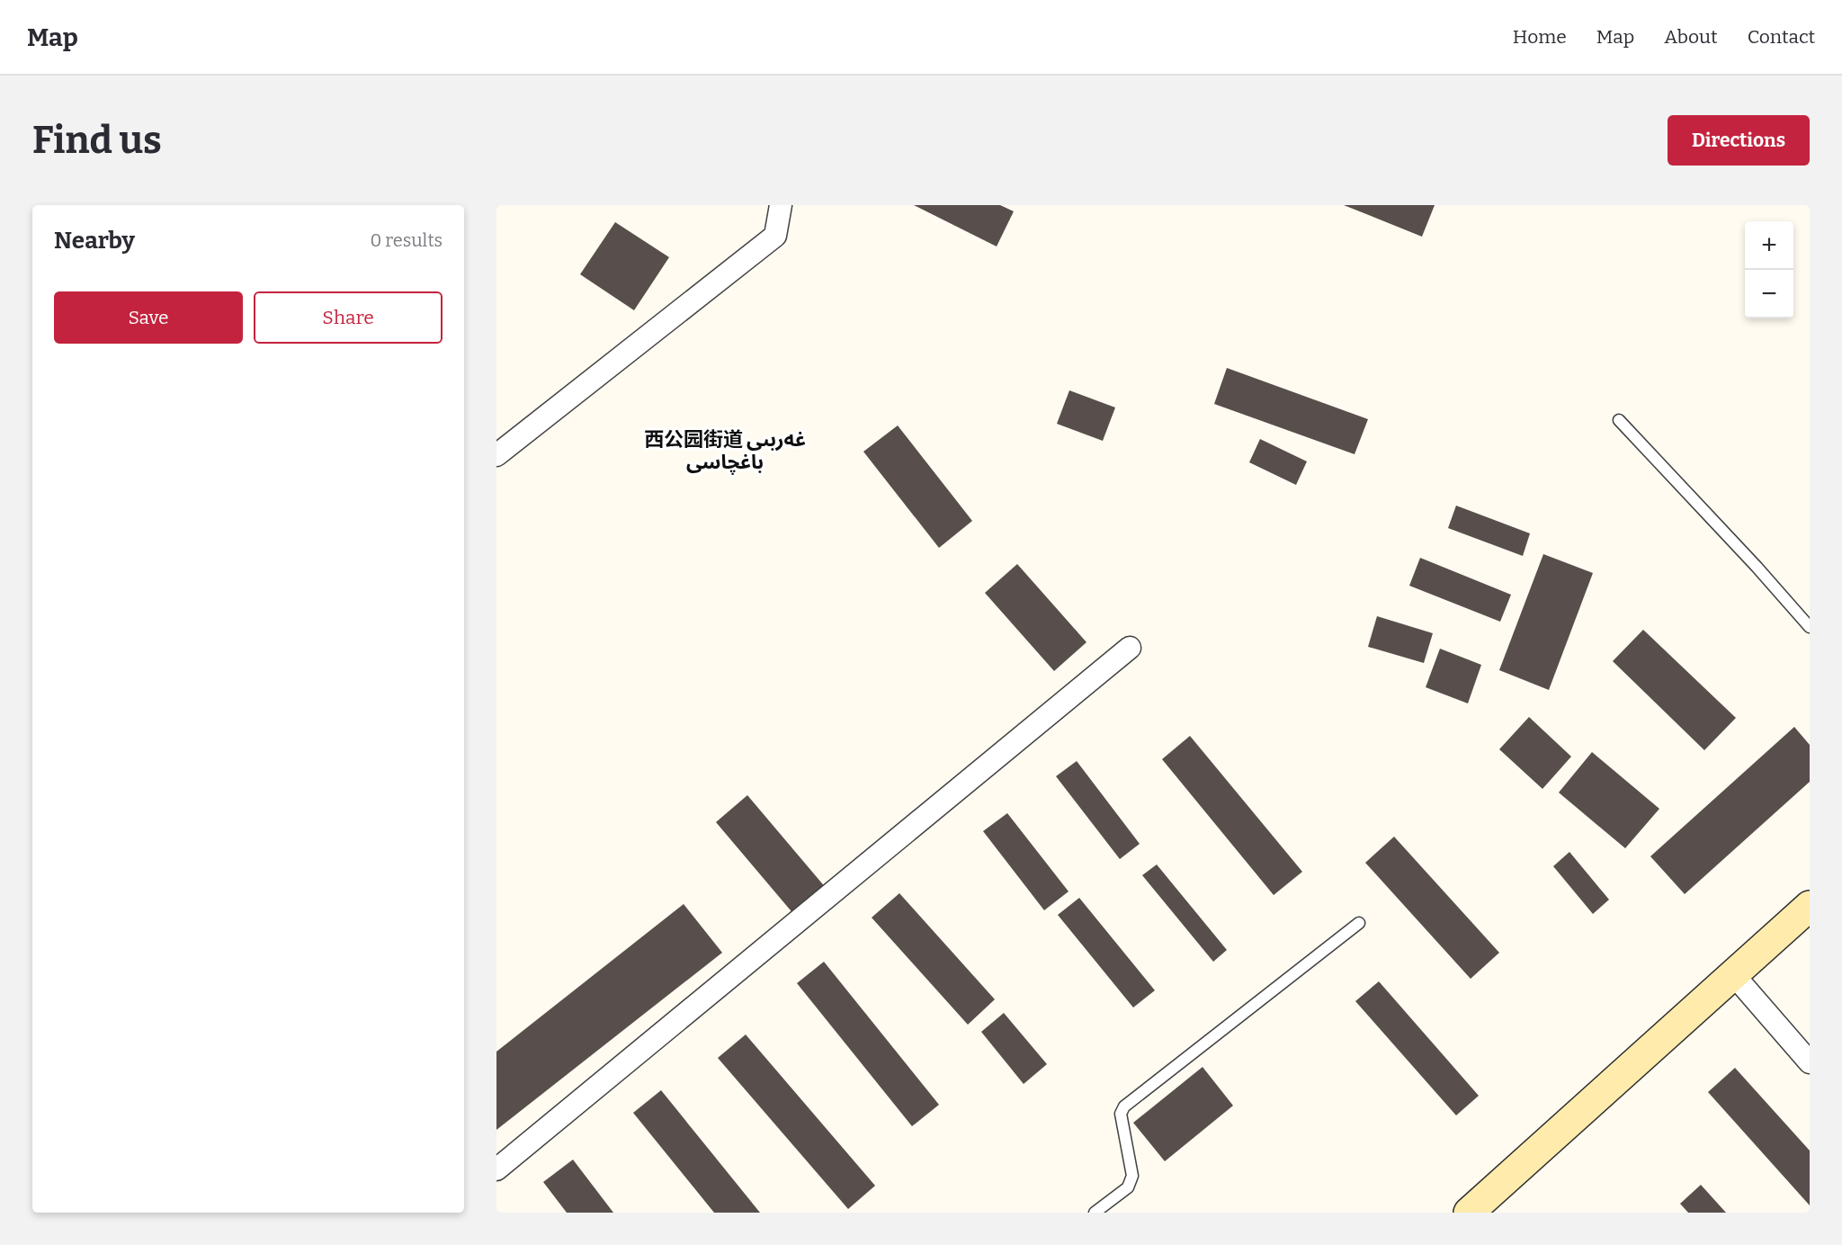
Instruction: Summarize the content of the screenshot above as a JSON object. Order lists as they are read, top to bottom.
{
  "districts": ["西公园街道 غەربىي باغچاسى"],
  "page": {
    "header": "Map",
    "nav": [
      "Home",
      "Map",
      "About",
      "Contact"
    ],
    "buttons": [
      "Directions",
      ["Save", "Share"]
    ],
    "title": "Find us",
    "heading": ["Nearby", "0 results"],
    "map_buttons": ["+", "−"]
  }
}
